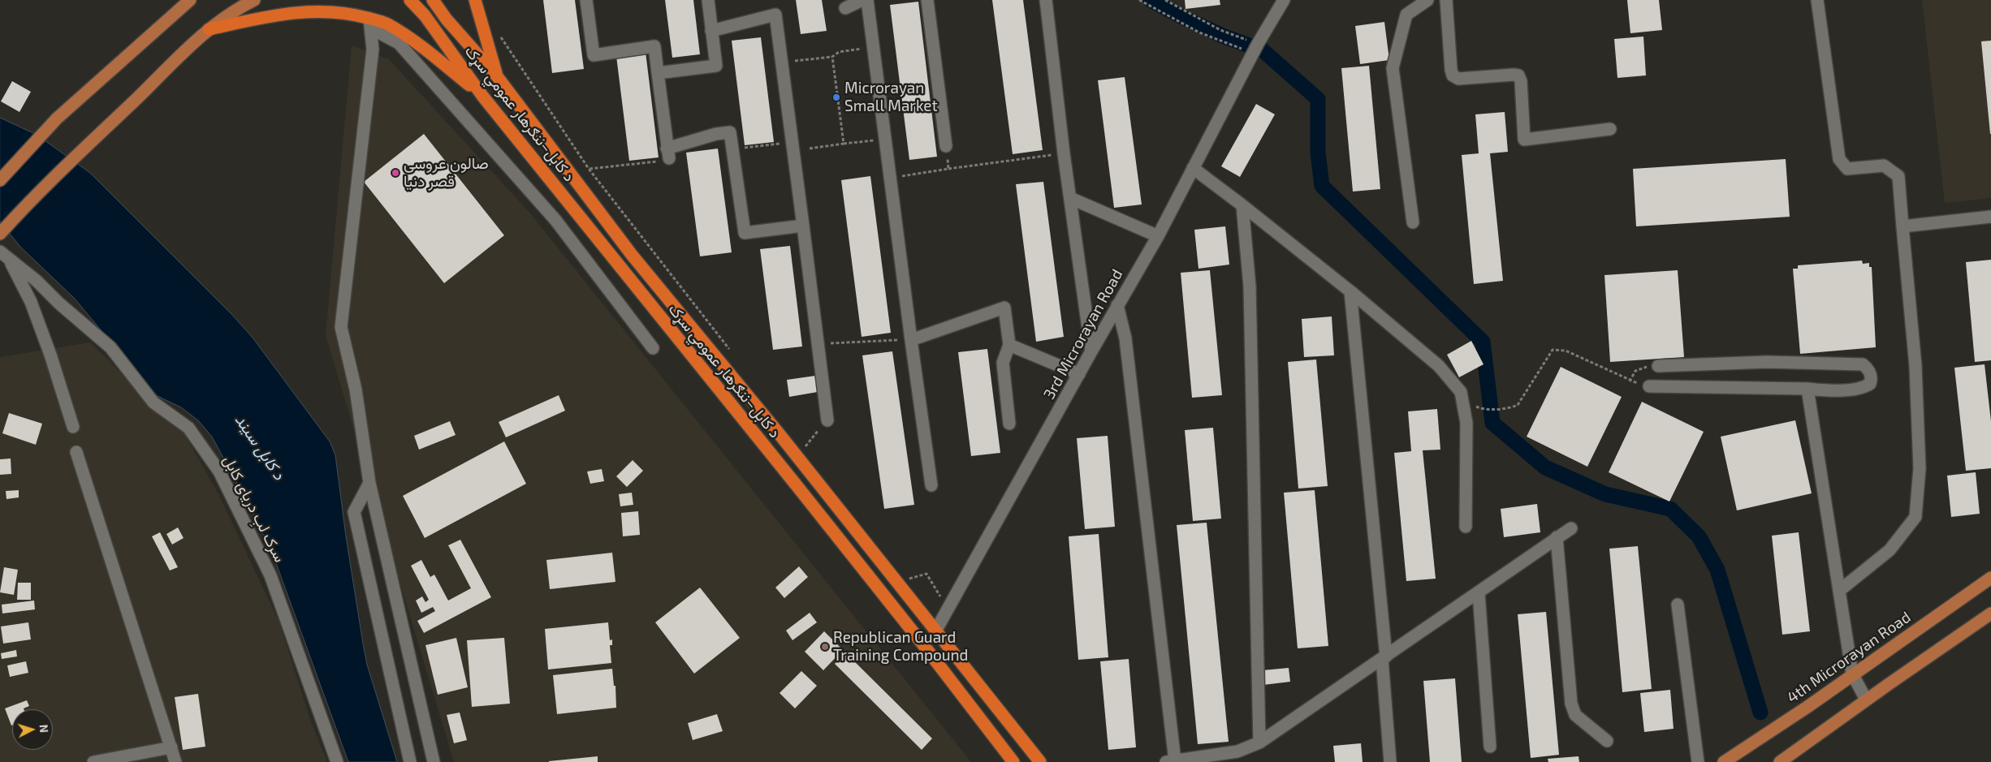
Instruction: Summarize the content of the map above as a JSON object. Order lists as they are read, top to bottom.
{
  "streets": {
    "highway": ["د کابل–ننګرهار عمومي سړک"],
    "main road": ["4th Microrayan Road"],
    "street": ["3rd Microrayan Road", "سرک لبِ دریای کابل"]
  },
  "crossings": [
    ["د کابل–ننګرهار عمومي سړک", "3rd Microrayan Road"]
  ],
  "water": ["د کابل سيند"],
  "places": ["Microrayan Small Market", "صالون عروسی قصر دنیا", "Republican Guard Training Compound"],
  "north": "right"
}
